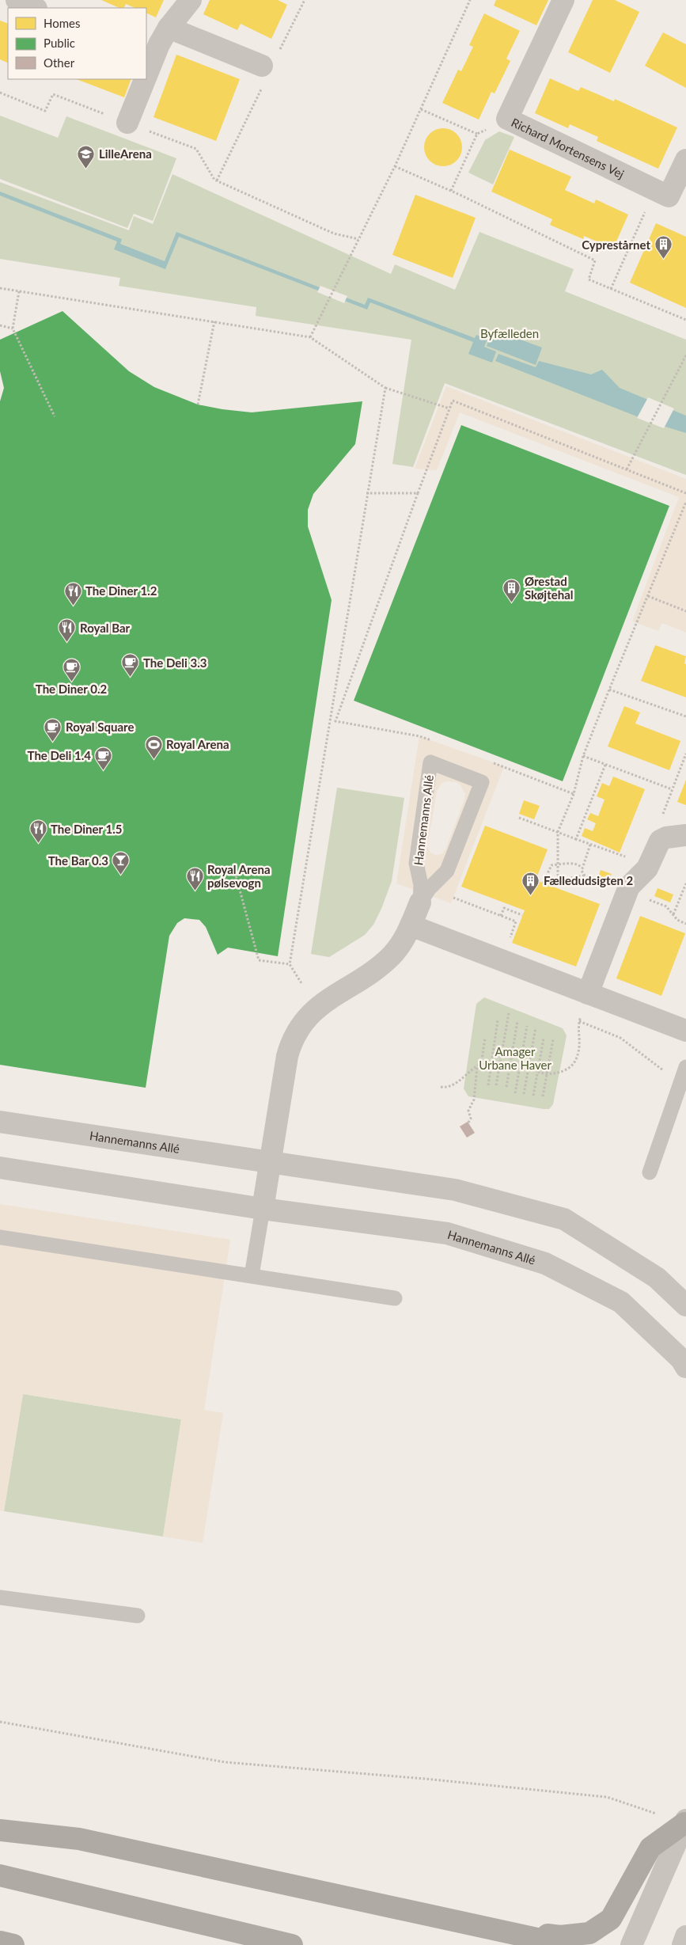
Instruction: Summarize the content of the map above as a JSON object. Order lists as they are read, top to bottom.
{
  "streets": {
    "street": ["Richard Mortensens Vej", "Hannemanns Allé"]
  },
  "parks": ["Byfælleden", "Amager Urbane Haver"],
  "places": {
    "school or university": ["LilleArena"],
    "building": ["Cyprestårnet", "Ørestad Skøjtehal", "Fælledudsigten 2"],
    "restaurant": [
      "The Diner 1.2",
      "Royal Bar",
      "The Diner 1.5",
      "Royal Arena pølsevogn"
    ],
    "cafe": [
      "The Deli 3.3",
      "The Diner 0.2",
      "Royal Square",
      "The Deli 1.4"
    ],
    "sports": ["Royal Arena"],
    "bar": ["The Bar 0.3"]
  },
  "legend": ["Homes", "Public", "Other"]
}
